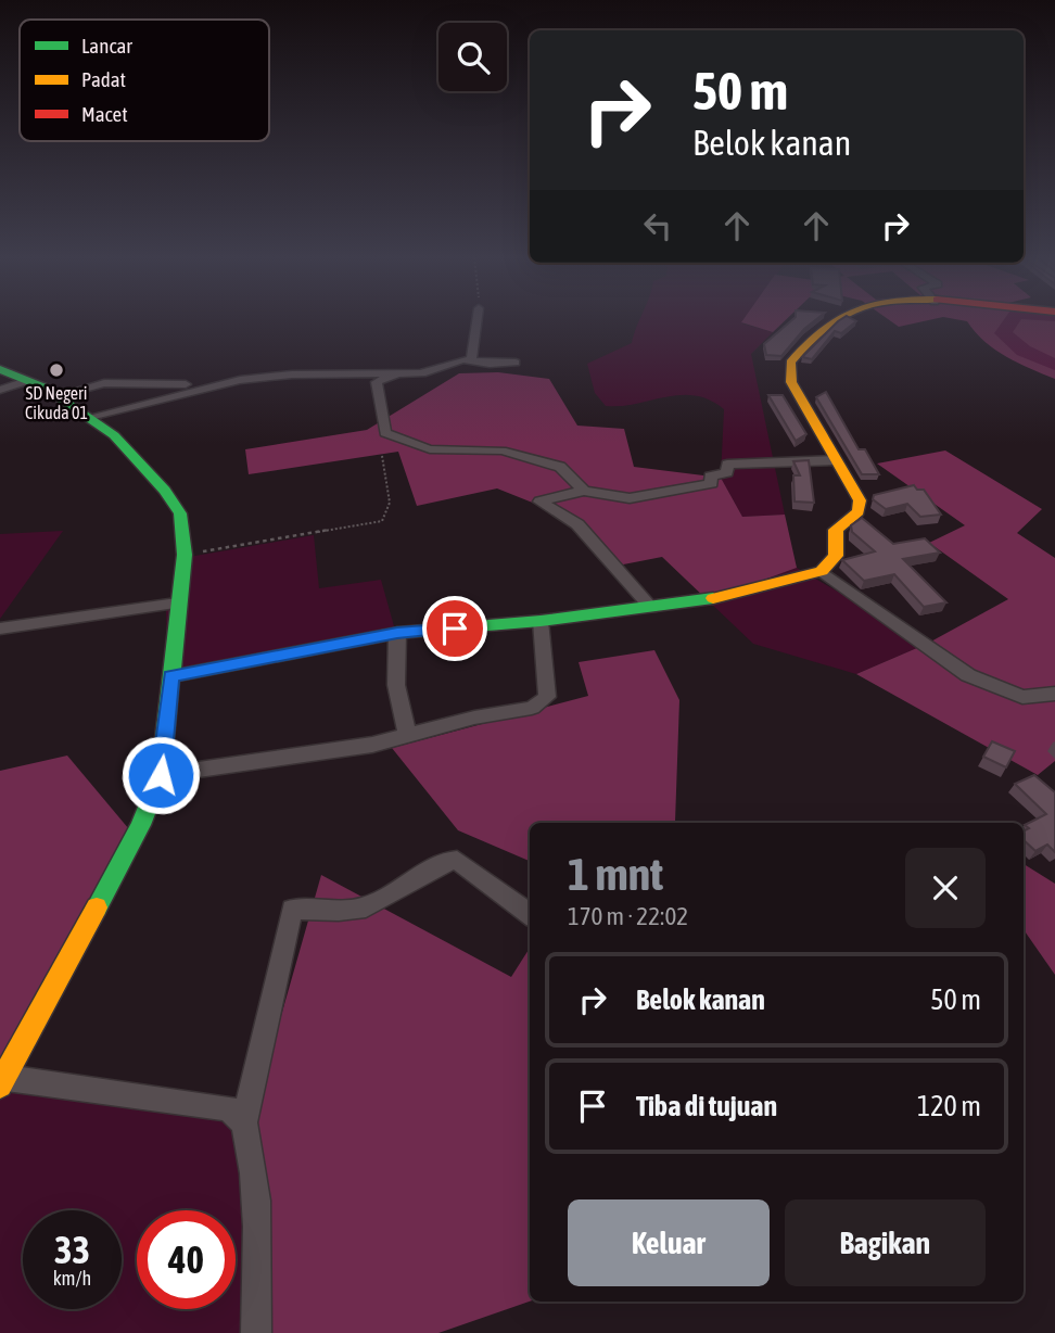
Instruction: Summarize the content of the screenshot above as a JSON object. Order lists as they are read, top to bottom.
{
  "places": ["SD Negeri Cikuda 01"],
  "legend": ["Lancar", "Padat", "Macet"],
  "page": {
    "turn": ["50 m", "Belok kanan"],
    "heading": ["1 mnt", "170 m · 22:02"],
    "list": [
      {
        "name": "Belok kanan",
        "value": "50 m"
      },
      {
        "name": "Tiba di tujuan",
        "value": "120 m"
      }
    ],
    "buttons": ["Keluar", "Bagikan"],
    "speed": "33 km/h",
    "limit": "40"
  }
}
